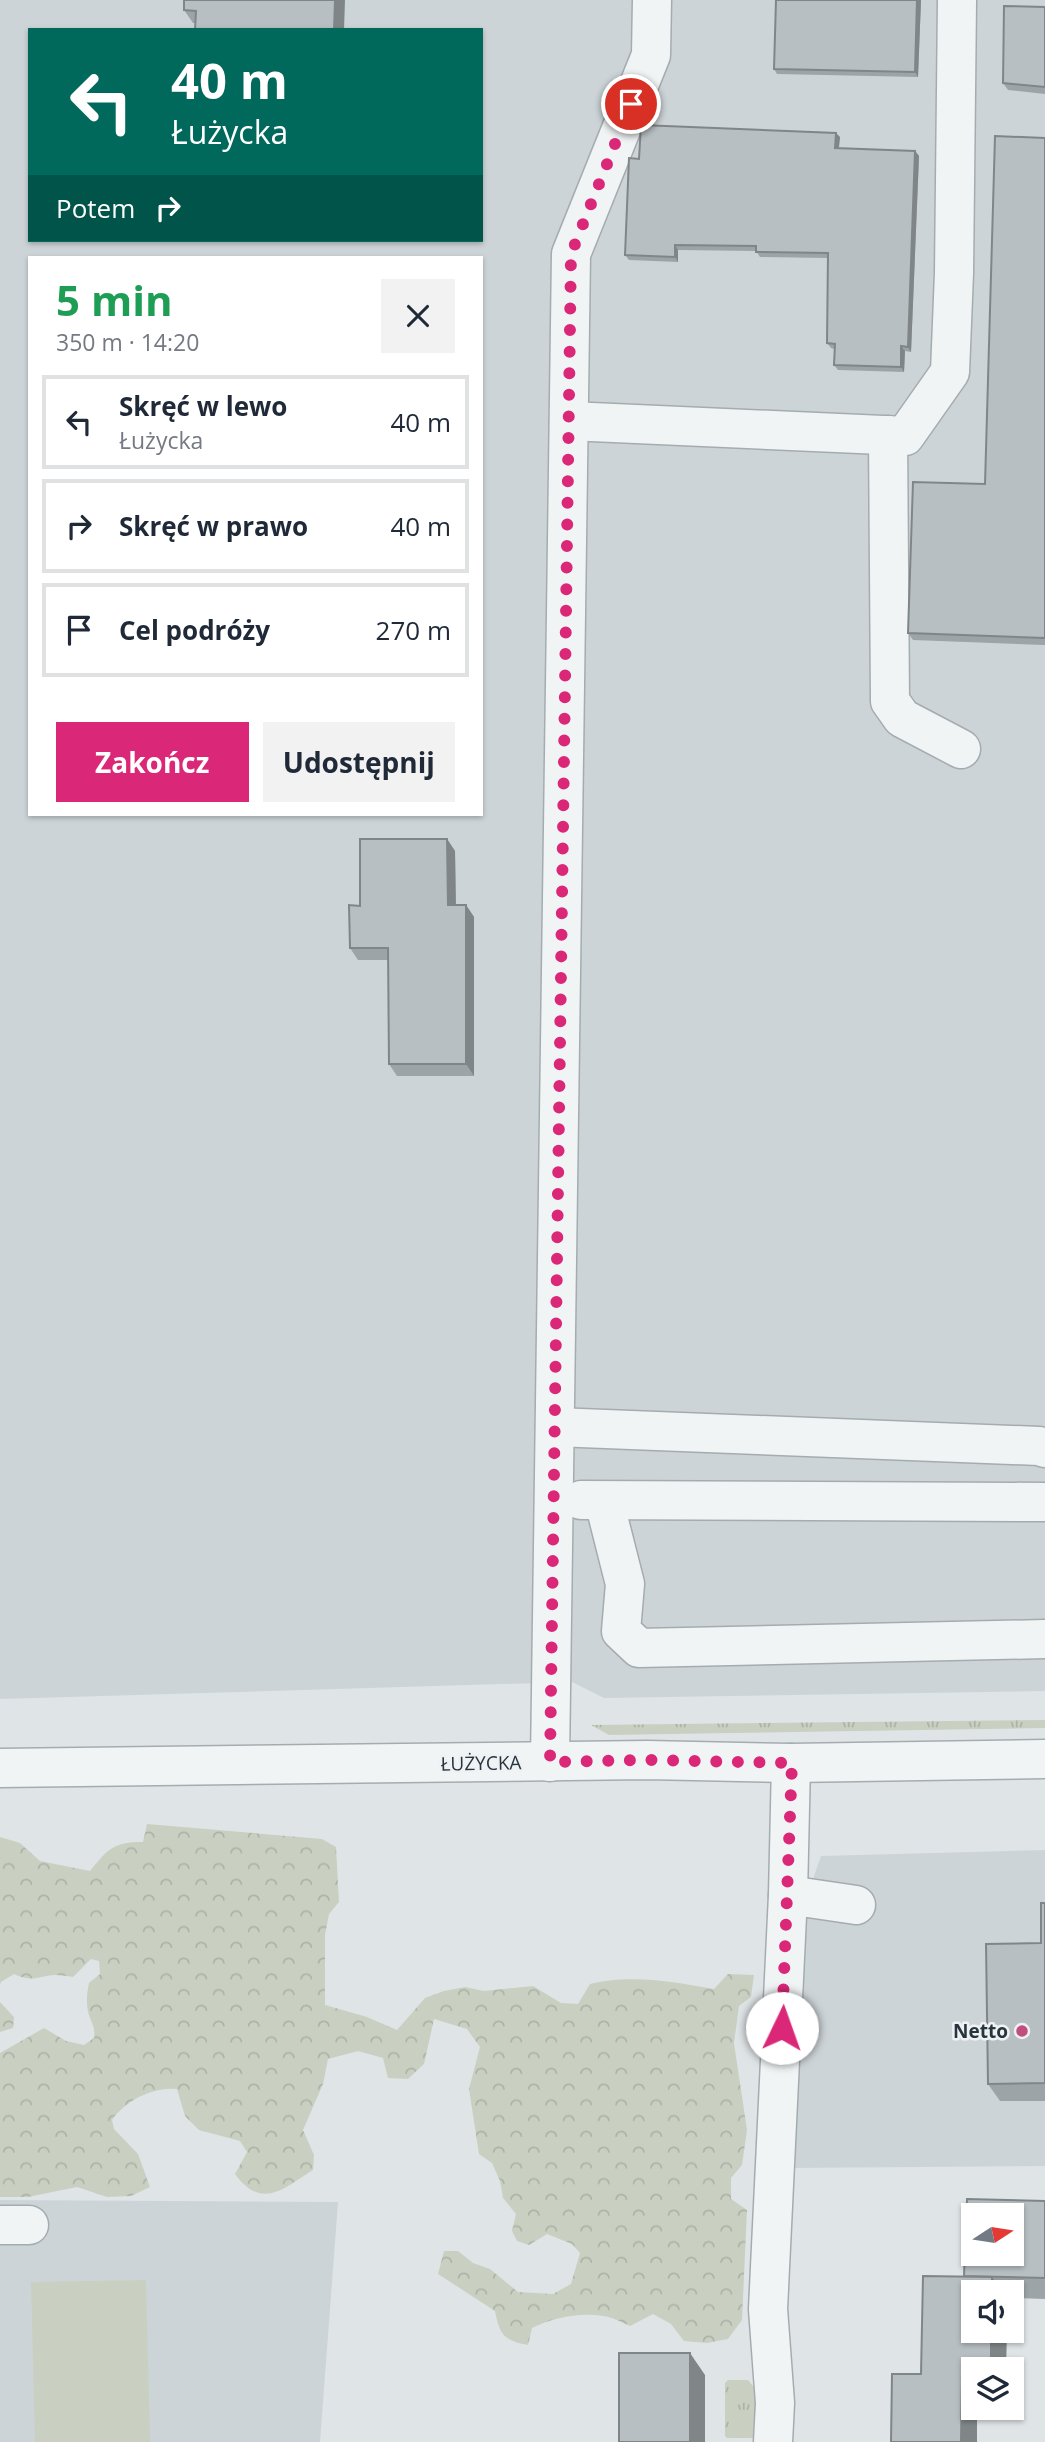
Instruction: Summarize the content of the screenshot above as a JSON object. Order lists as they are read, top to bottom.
{
  "streets": {
    "street": ["ŁUŻYCKA"]
  },
  "places": ["Netto"],
  "north": "right",
  "page": {
    "turn": ["40 m", "Łużycka"],
    "then": "Potem",
    "heading": ["5 min", "350 m · 14:20"],
    "list": [
      {
        "name": "Skręć w lewo",
        "note": "Łużycka",
        "value": "40 m"
      },
      {
        "name": "Skręć w prawo",
        "value": "40 m"
      },
      {
        "name": "Cel podróży",
        "value": "270 m"
      }
    ],
    "buttons": ["Zakończ", "Udostępnij"]
  }
}
